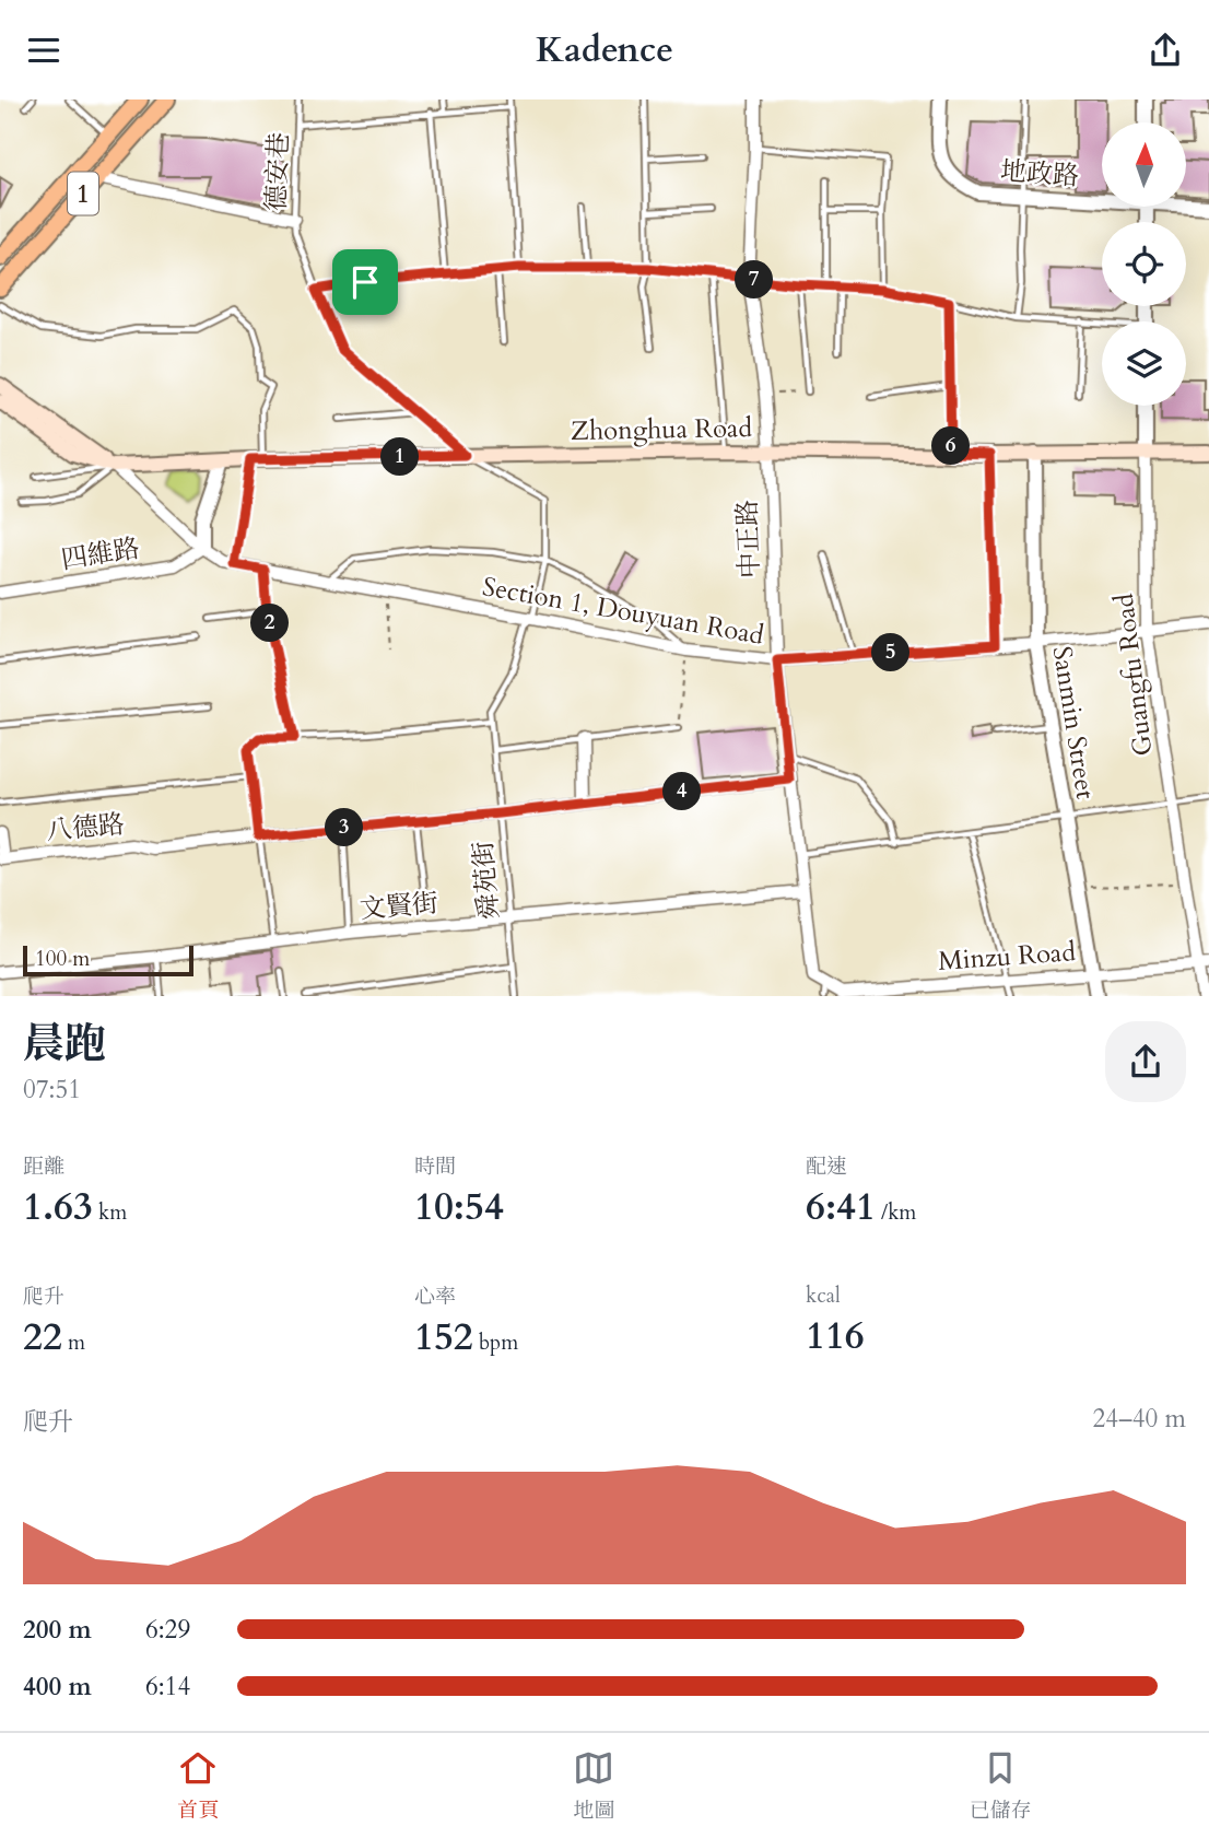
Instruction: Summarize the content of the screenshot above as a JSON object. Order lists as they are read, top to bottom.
{
  "streets": {
    "main road": ["1", "Zhonghua Road", "Section 1, Douyuan Road"],
    "street": [
      "地政路",
      "中正路",
      "四維路",
      "Guangfu Road",
      "Sanmin Street",
      "八德路",
      "文賢街",
      "Minzu Road"
    ],
    "lane": ["德安巷", "舜苑街"]
  },
  "crossings": [
    ["德安巷", "Zhonghua Road"],
    ["德安巷", "舜苑街"],
    ["Zhonghua Road", "中正路"],
    ["Zhonghua Road", "Section 1, Douyuan Road"],
    ["Zhonghua Road", "Guangfu Road"],
    ["Zhonghua Road", "Sanmin Street"],
    ["Zhonghua Road", "舜苑街"],
    ["中正路", "Section 1, Douyuan Road"],
    ["中正路", "文賢街"],
    ["中正路", "Minzu Road"],
    ["四維路", "Section 1, Douyuan Road"],
    ["Section 1, Douyuan Road", "Guangfu Road"],
    ["Section 1, Douyuan Road", "Sanmin Street"],
    ["Section 1, Douyuan Road", "舜苑街"],
    ["Guangfu Road", "Minzu Road"],
    ["Sanmin Street", "Minzu Road"],
    ["舜苑街", "文賢街"]
  ],
  "scale_bar": "100 m",
  "north": "top",
  "page": {
    "header": "Kadence",
    "pins": [
      "7",
      "6",
      "1",
      "2",
      "5",
      "4",
      "3"
    ],
    "scale": "100 m",
    "heading": ["晨跑", "07:51"],
    "stats": [
      ["距離", "1.63 km"],
      ["時間", "10:54"],
      ["配速", "6:41 /km"],
      ["爬升", "22 m"],
      ["心率", "152 bpm"],
      ["kcal", "116"]
    ],
    "chart": ["爬升", "24–40 m"],
    "list": [
      {
        "name": "200 m",
        "note": "6:29"
      },
      {
        "name": "400 m",
        "note": "6:14"
      }
    ],
    "tabs": ["首頁", "地圖", "已儲存"]
  }
}
